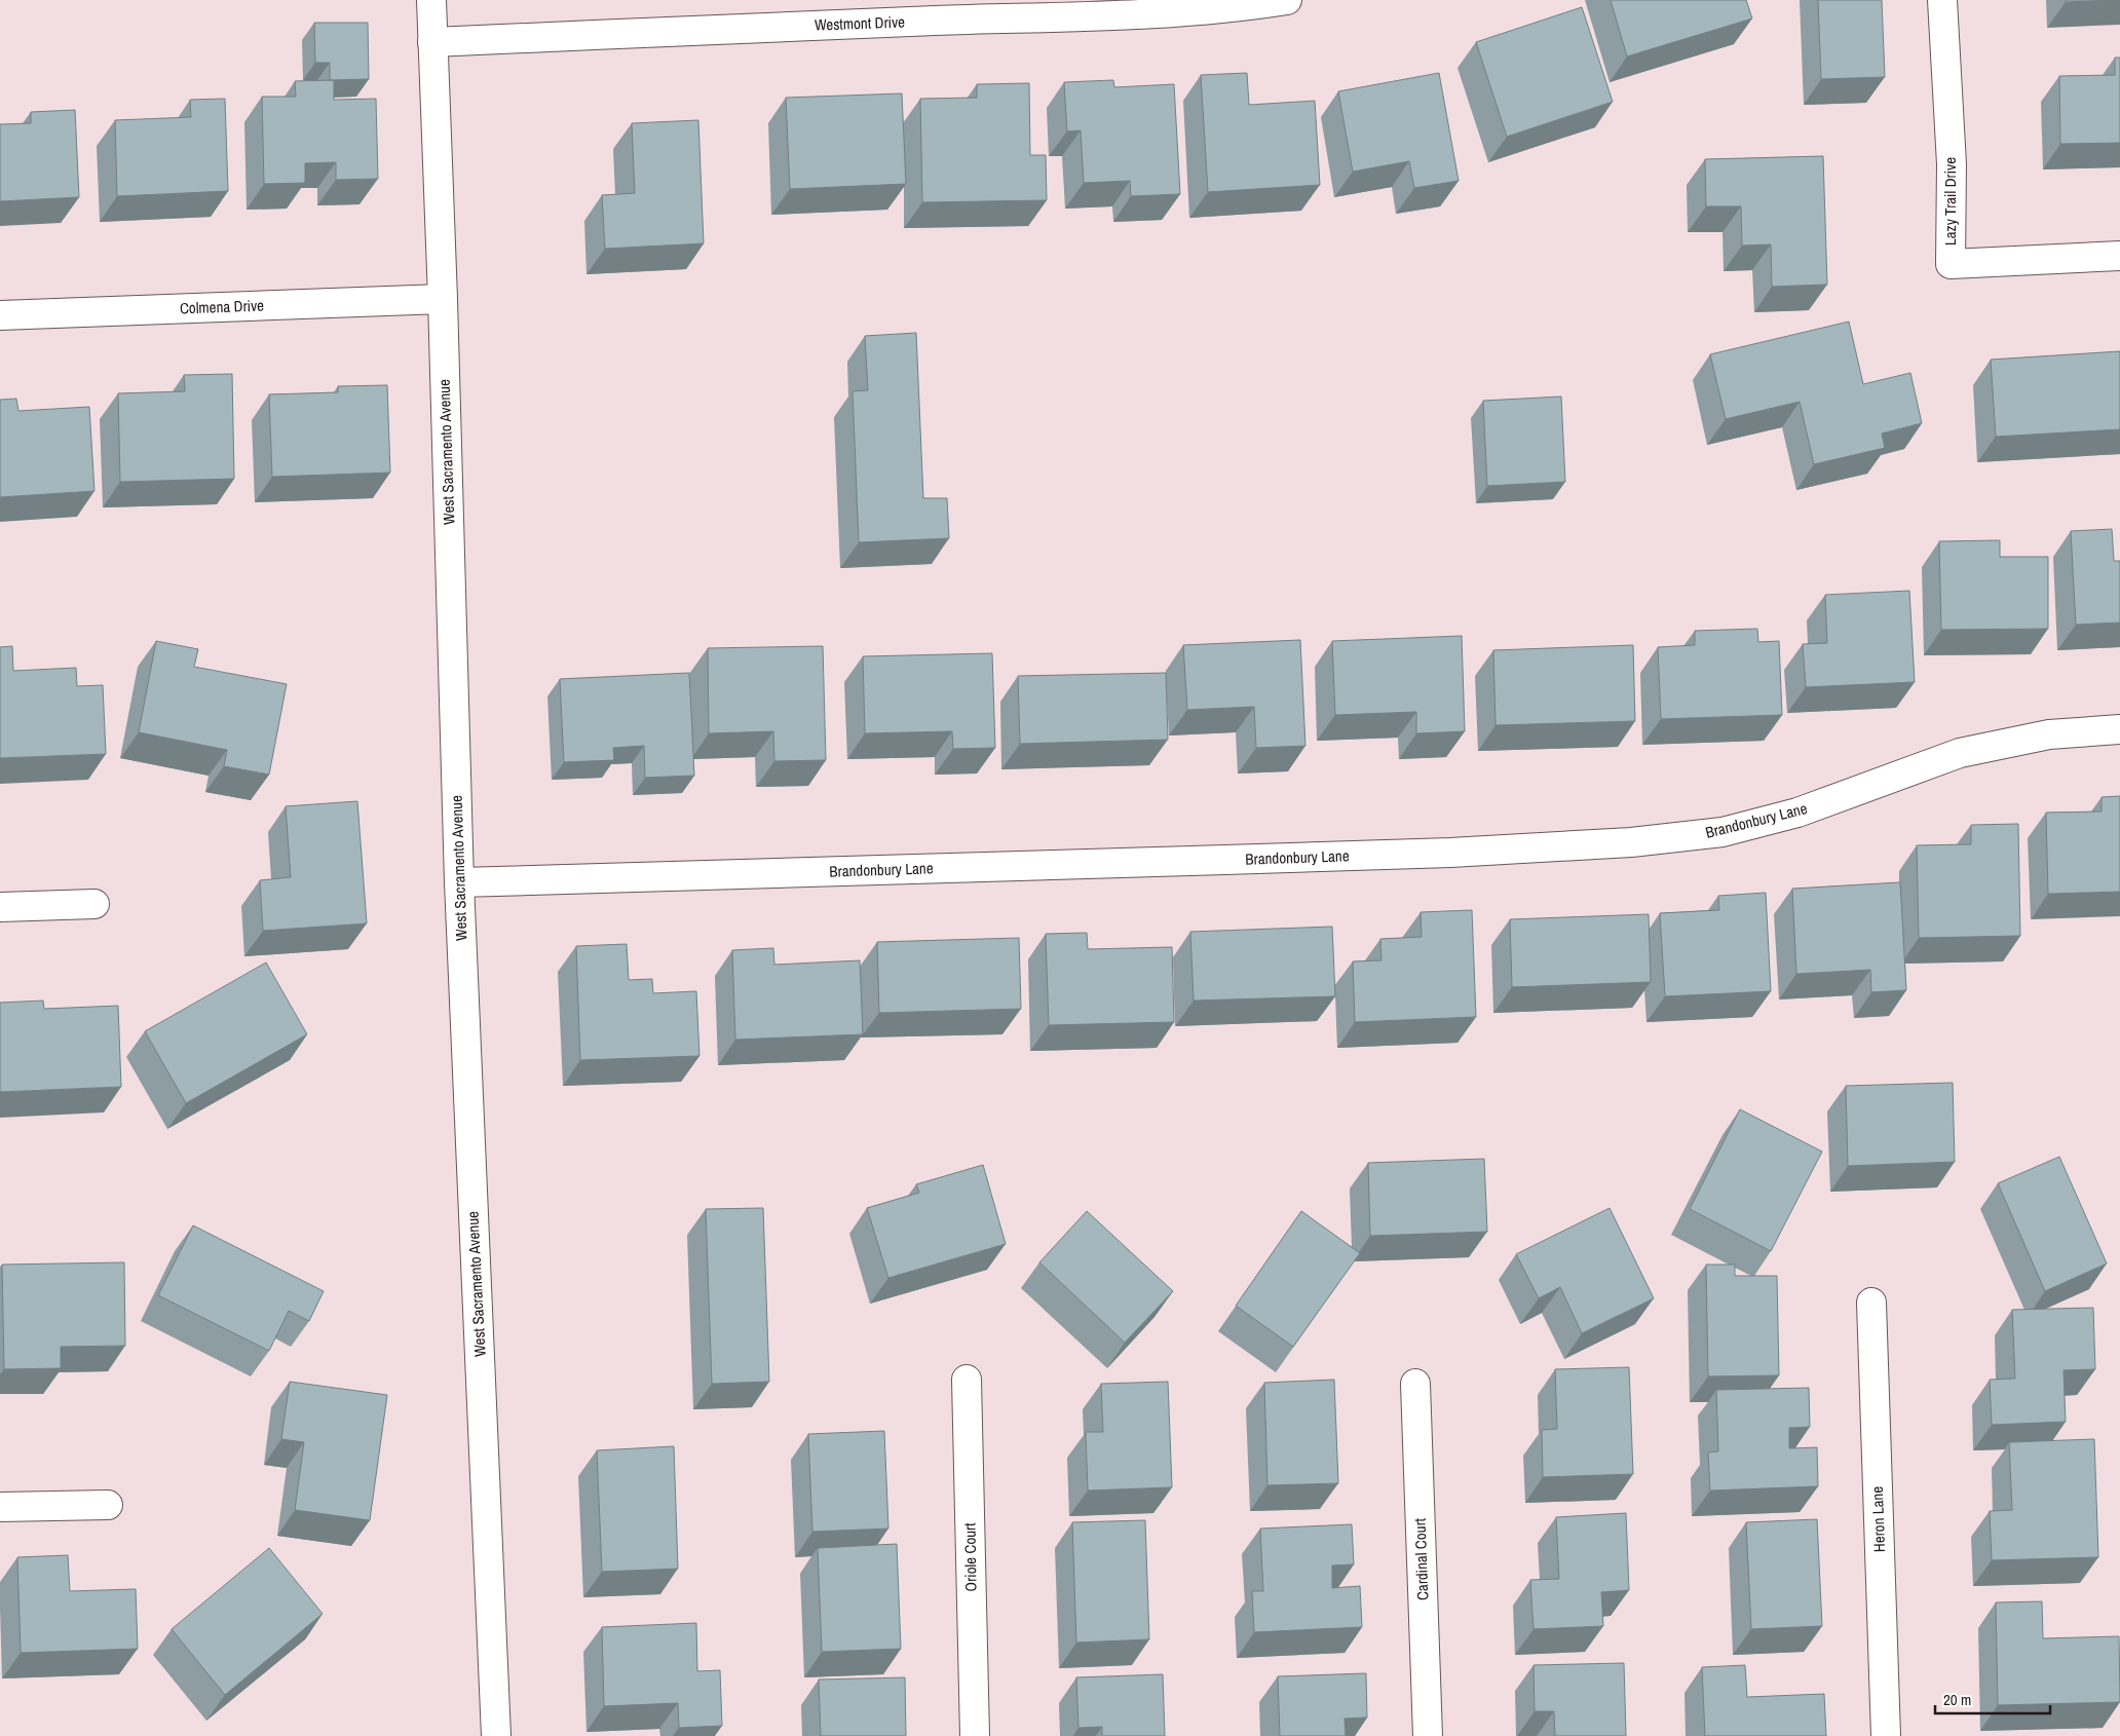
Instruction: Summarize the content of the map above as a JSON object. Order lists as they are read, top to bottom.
{
  "streets": {
    "street": [
      "Westmont Drive",
      "Lazy Trail Drive",
      "Colmena Drive",
      "West Sacramento Avenue",
      "Brandonbury Lane",
      "Heron Lane",
      "Oriole Court",
      "Cardinal Court"
    ]
  },
  "crossings": [
    ["Westmont Drive", "West Sacramento Avenue"],
    ["Colmena Drive", "West Sacramento Avenue"],
    ["West Sacramento Avenue", "Brandonbury Lane"]
  ],
  "scale_bar": "20 m"
}
